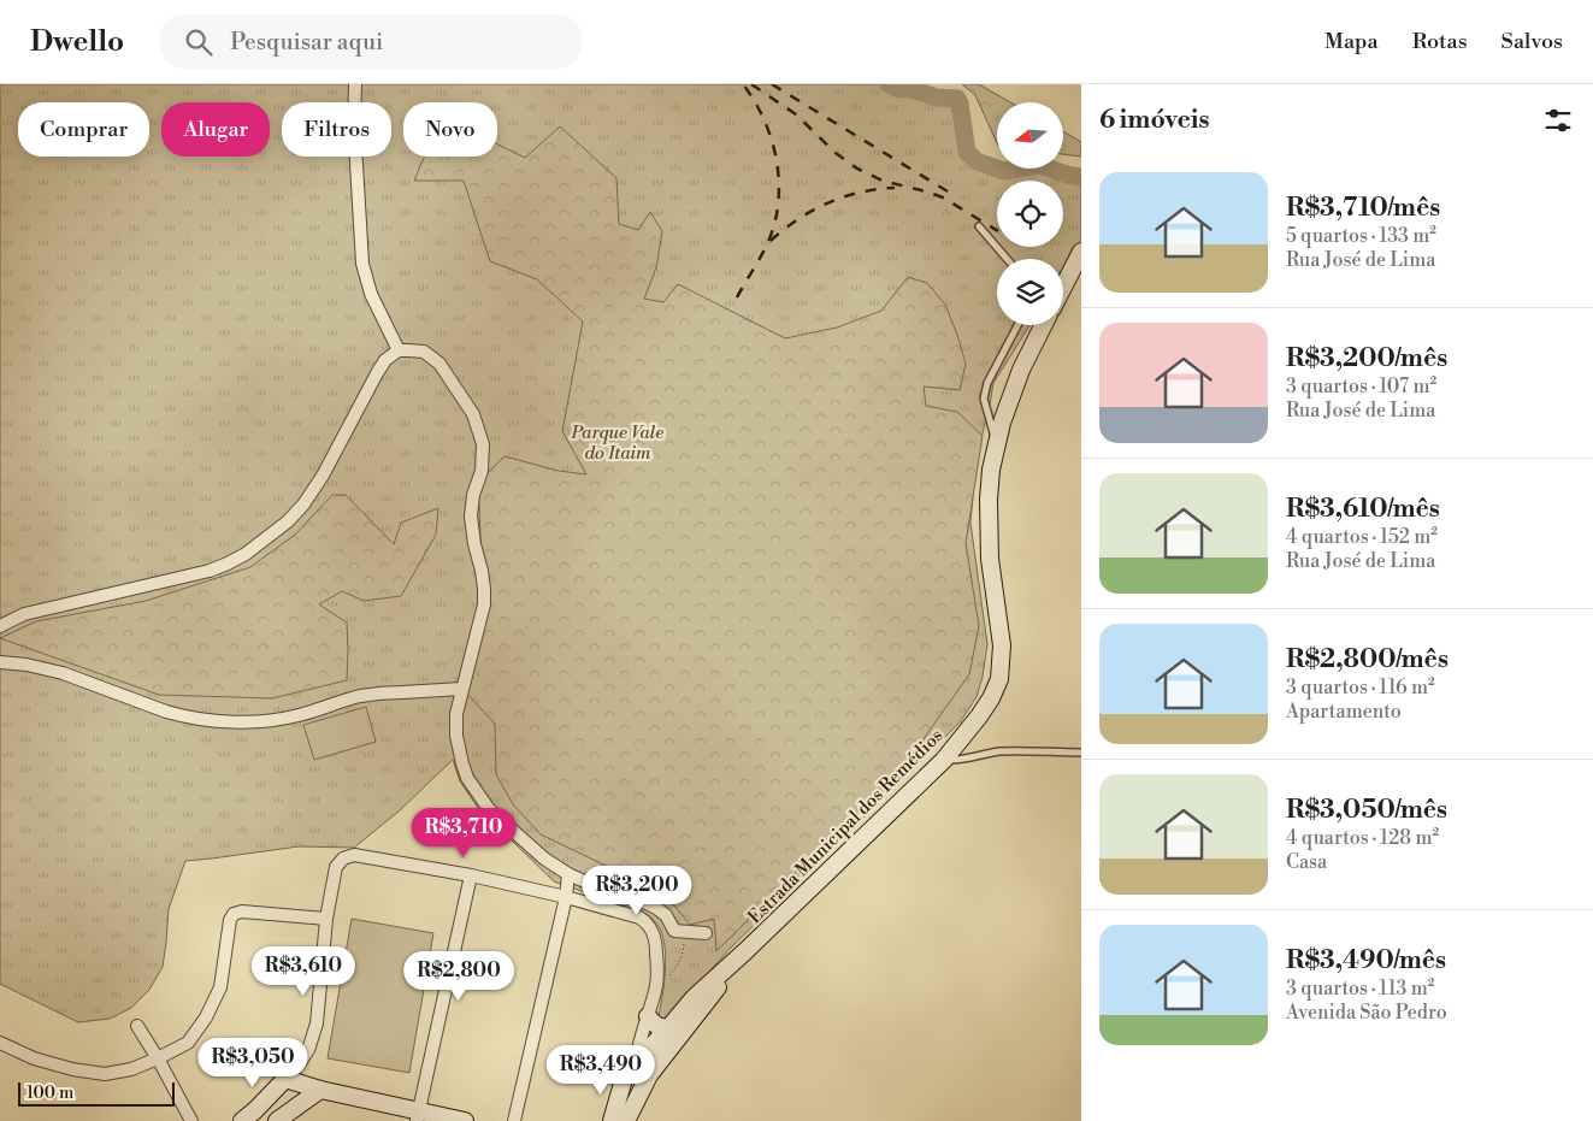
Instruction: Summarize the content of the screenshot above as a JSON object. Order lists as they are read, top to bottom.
{
  "streets": {
    "main road": ["Estrada Municipal dos Remédios"]
  },
  "parks": ["Parque Vale do Itaim"],
  "scale_bar": "100 m",
  "north": "left",
  "page": {
    "header": "Dwello",
    "search": "Pesquisar aqui",
    "nav": ["Mapa", "Rotas", "Salvos"],
    "heading": "6 imóveis",
    "chip": [
      "Comprar",
      "Alugar",
      "Filtros",
      "Novo"
    ],
    "list": [
      {
        "name": "R$3,710/mês",
        "note": "5 quartos · 133 m² · Rua José de Lima"
      },
      {
        "name": "R$3,200/mês",
        "note": "3 quartos · 107 m² · Rua José de Lima"
      },
      {
        "name": "R$3,610/mês",
        "note": "4 quartos · 152 m² · Rua José de Lima"
      },
      {
        "name": "R$2,800/mês",
        "note": "3 quartos · 116 m² · Apartamento"
      },
      {
        "name": "R$3,050/mês",
        "note": "4 quartos · 128 m² · Casa"
      },
      {
        "name": "R$3,490/mês",
        "note": "3 quartos · 113 m² · Avenida São Pedro"
      }
    ],
    "price": [
      "R$3,710",
      "R$3,200",
      "R$3,610",
      "R$2,800",
      "R$3,050",
      "R$3,490"
    ],
    "scale": "100 m"
  }
}
